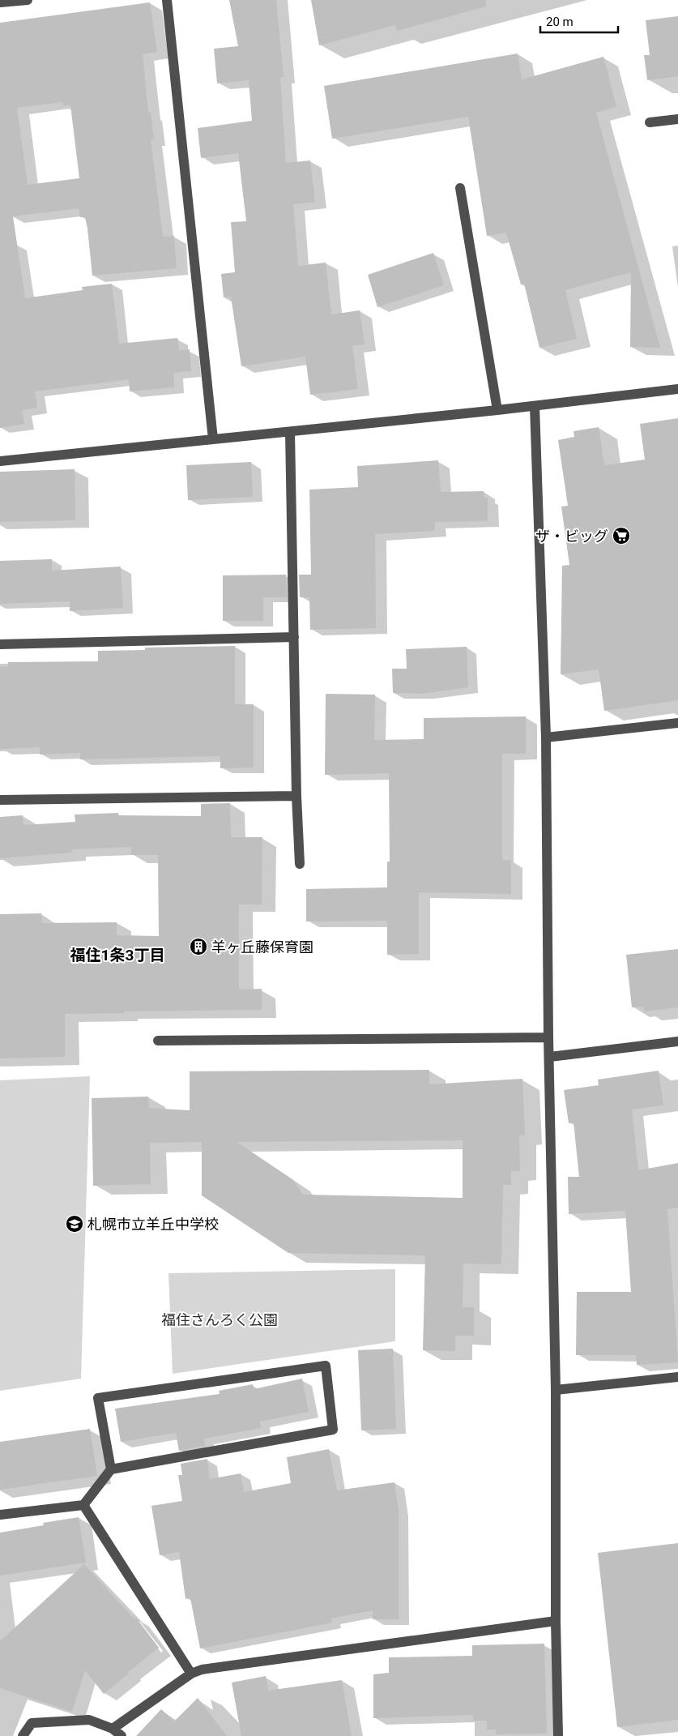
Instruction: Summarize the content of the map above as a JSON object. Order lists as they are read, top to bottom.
{
  "districts": ["福住1条3丁目"],
  "parks": ["福住さんろく公園"],
  "places": {
    "supermarket": ["ザ・ビッグ"],
    "building": ["羊ヶ丘藤保育園"],
    "school or university": ["札幌市立羊丘中学校"]
  },
  "scale_bar": "20 m"
}
